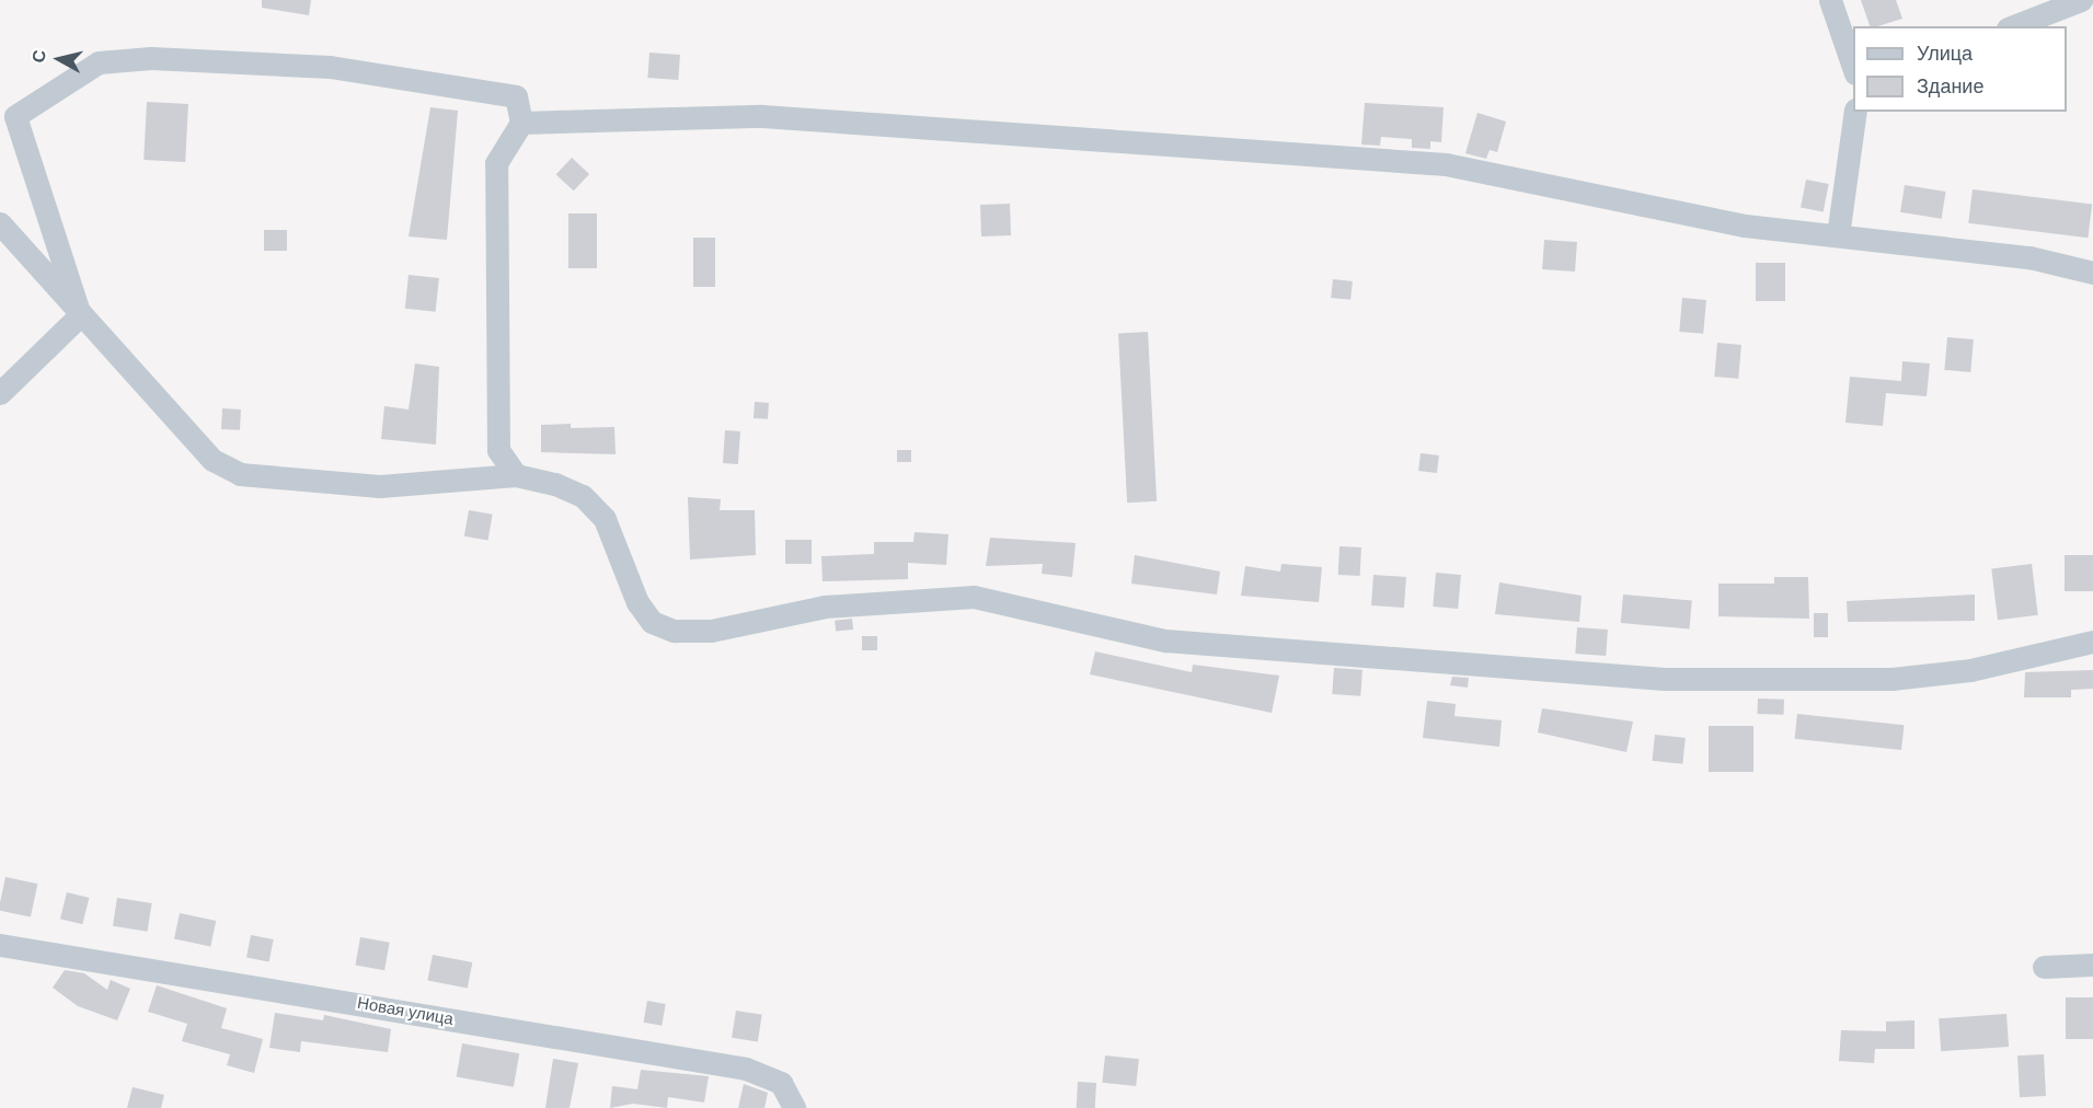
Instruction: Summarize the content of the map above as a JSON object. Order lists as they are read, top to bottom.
{
  "streets": {
    "street": ["Новая улица"]
  },
  "legend": ["Улица", "Здание"],
  "north": "left"
}
